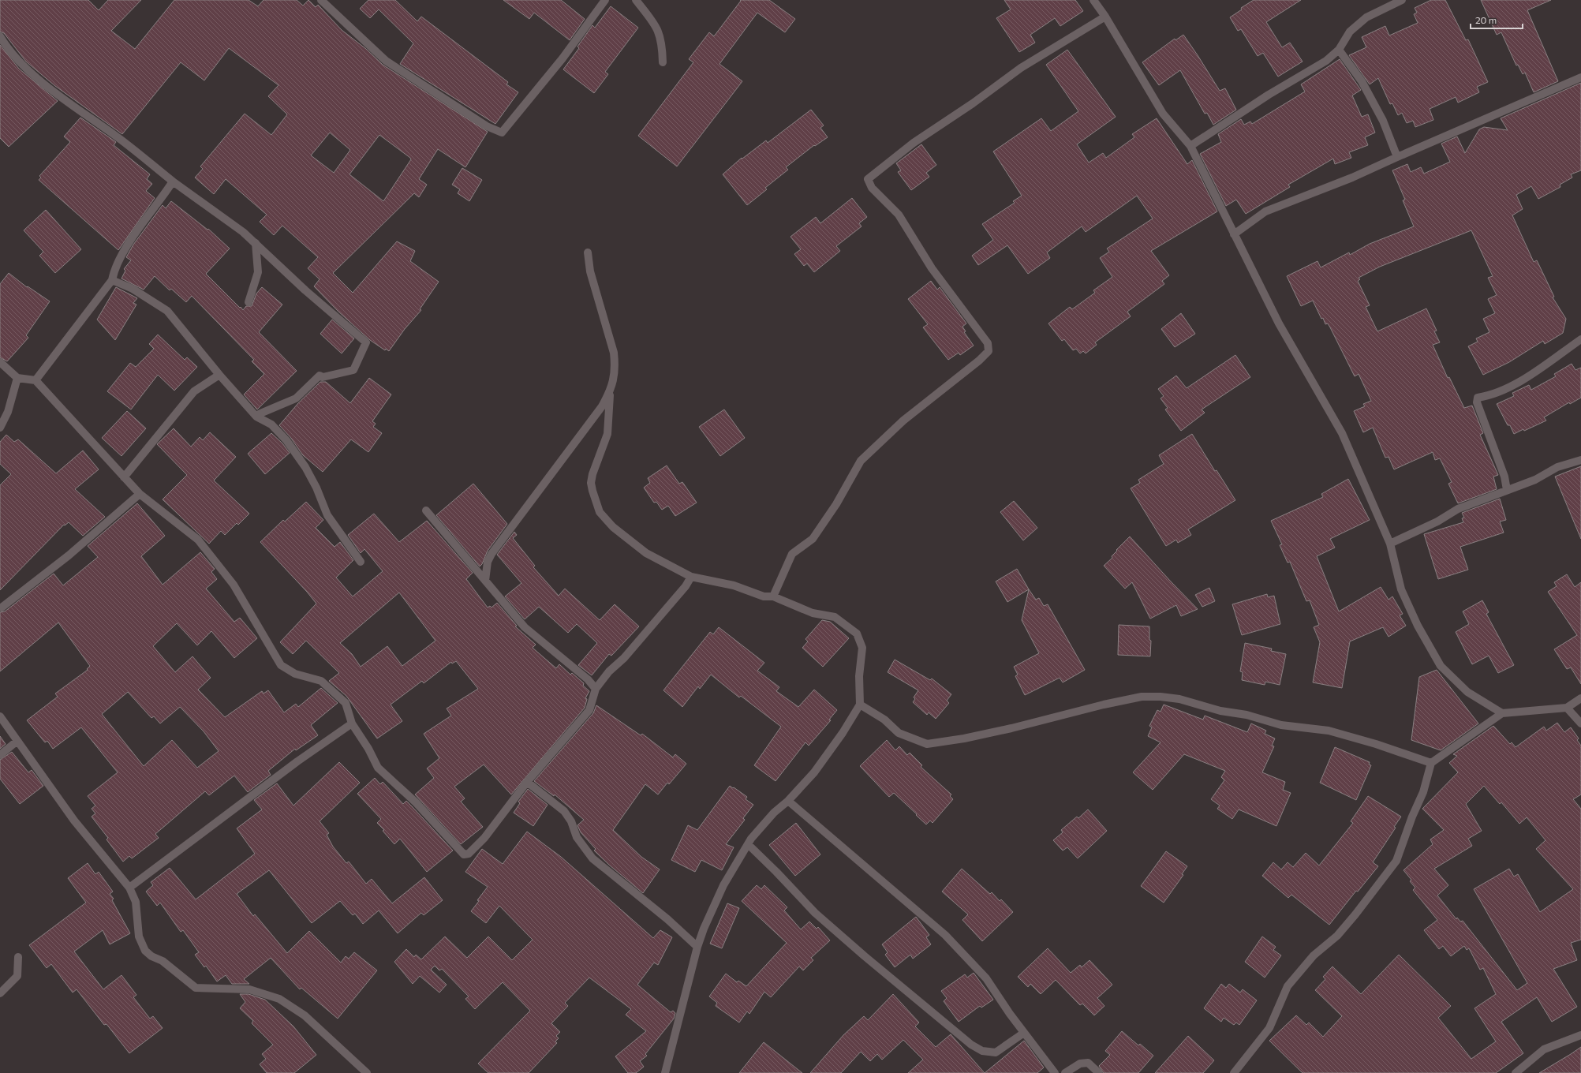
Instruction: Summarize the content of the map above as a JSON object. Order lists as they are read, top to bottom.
{
  "scale_bar": "20 m"
}
